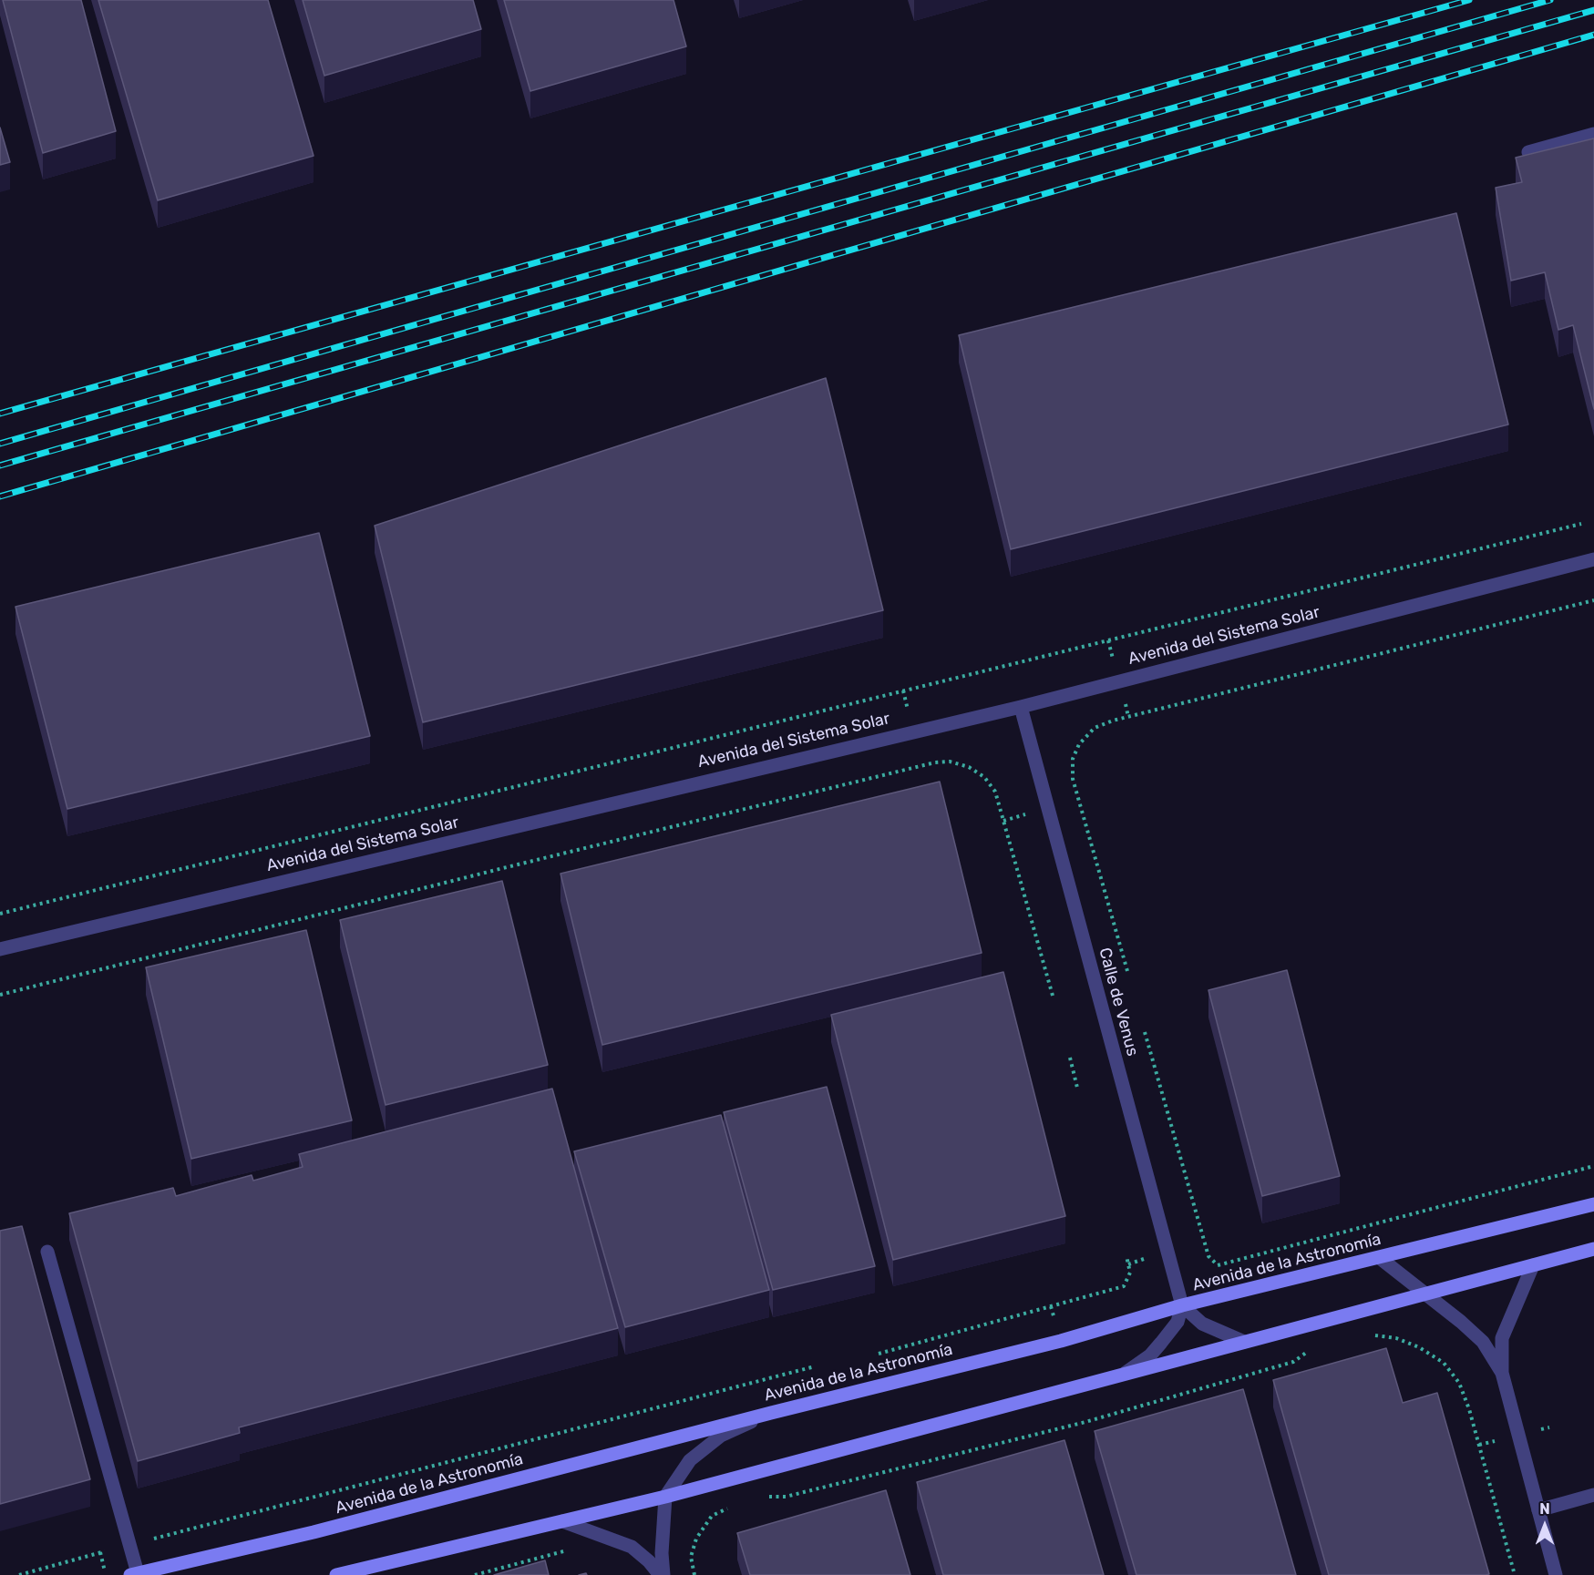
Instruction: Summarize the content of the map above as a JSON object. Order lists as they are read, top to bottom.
{
  "streets": {
    "street": ["Avenida del Sistema Solar", "Calle de Venus", "Avenida de la Astronomía"]
  },
  "crossings": [
    ["Avenida del Sistema Solar", "Calle de Venus"],
    ["Calle de Venus", "Avenida de la Astronomía"]
  ],
  "north": "top"
}
